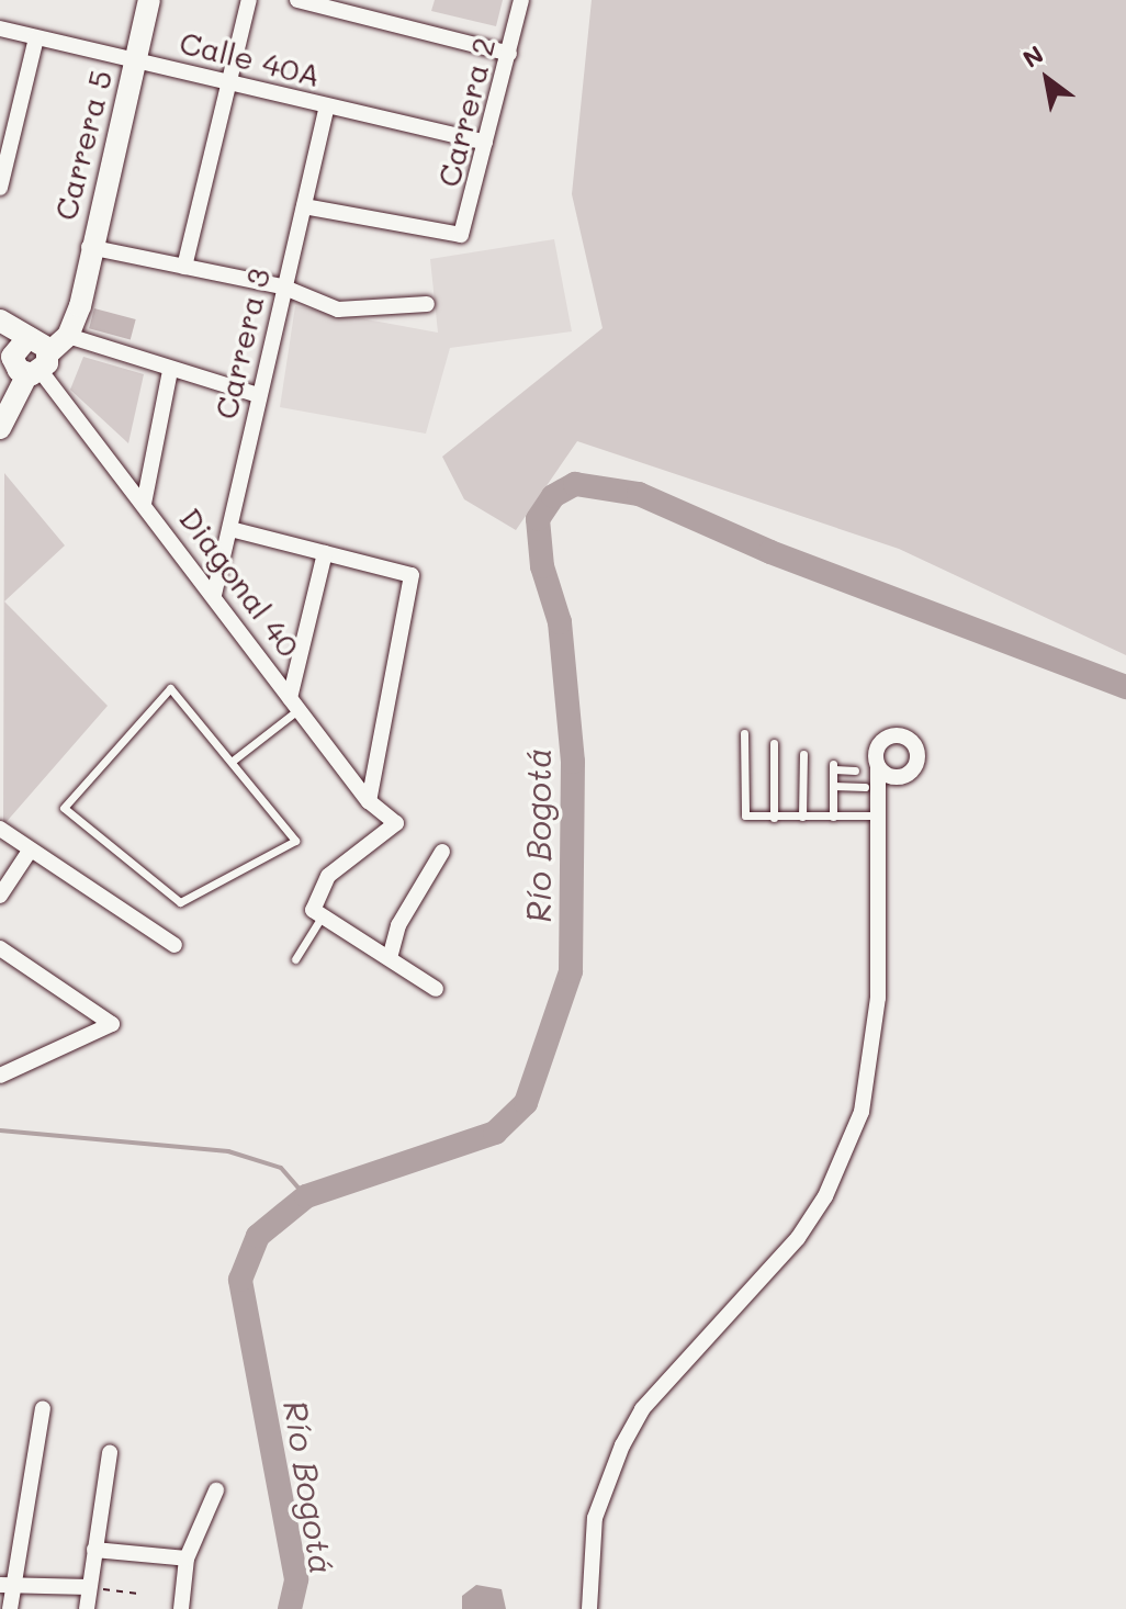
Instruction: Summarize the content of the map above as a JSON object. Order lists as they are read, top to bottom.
{
  "streets": {
    "street": [
      "Calle 40A",
      "Carrera 2",
      "Carrera 5",
      "Carrera 3",
      "Diagonal 40"
    ]
  },
  "crossings": [
    ["Calle 40A", "Carrera 2"],
    ["Calle 40A", "Carrera 5"],
    ["Calle 40A", "Carrera 3"],
    ["Carrera 2", "Carrera 3"],
    ["Carrera 5", "Diagonal 40"],
    ["Carrera 3", "Diagonal 40"]
  ],
  "water": ["Río Bogotá"],
  "north": "top left"
}
